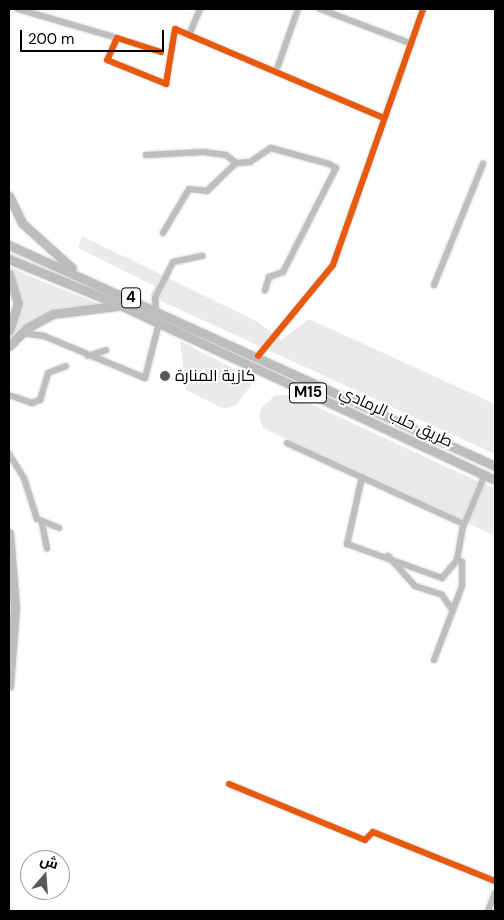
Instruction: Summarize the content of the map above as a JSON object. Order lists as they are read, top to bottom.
{
  "streets": {
    "highway": ["4", "M15", "طريق حلب الرمادي"]
  },
  "crossings": [
    ["4", "طريق حلب الرمادي"]
  ],
  "places": ["كازية المنارة"],
  "scale_bar": "200 m",
  "north": "top"
}
